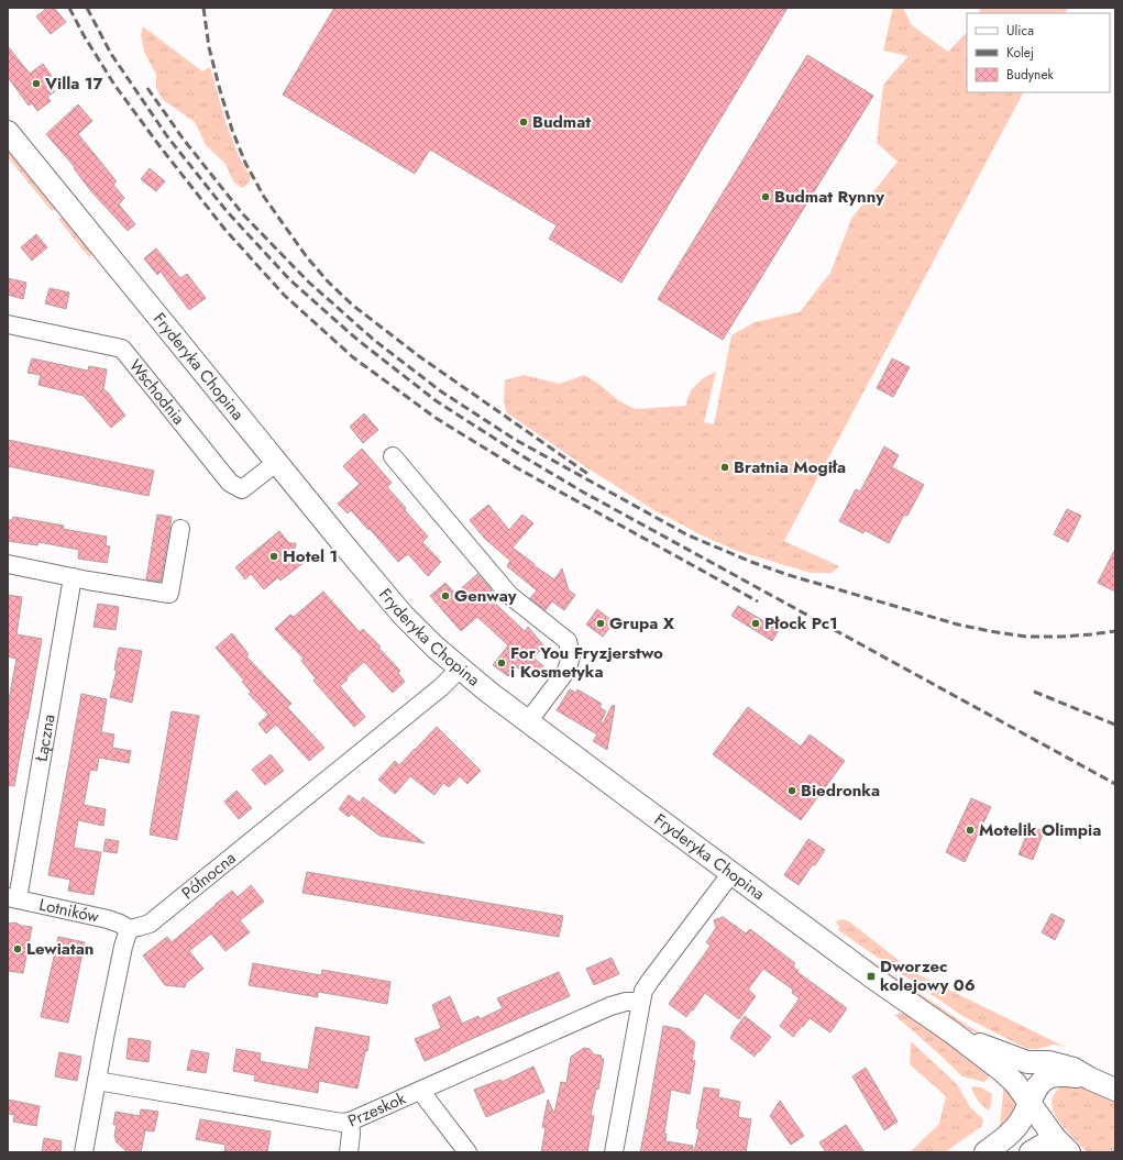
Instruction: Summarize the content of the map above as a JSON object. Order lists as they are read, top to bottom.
{
  "streets": {
    "street": [
      "Fryderyka Chopina",
      "Wschodnia",
      "Łączna",
      "Północna",
      "Lotników",
      "Przeskok"
    ]
  },
  "crossings": [
    ["Fryderyka Chopina", "Wschodnia"],
    ["Fryderyka Chopina", "Północna"],
    ["Łączna", "Lotników"],
    ["Północna", "Lotników"]
  ],
  "places": {
    "other": [
      "Villa 17",
      "Budmat",
      "Budmat Rynny",
      "Bratnia Mogiła",
      "Hotel 1",
      "Genway",
      "Grupa X",
      "Płock Pc1",
      "For You Fryzjerstwo i Kosmetyka",
      "Biedronka",
      "Motelik Olimpia",
      "Lewiatan"
    ],
    "transit": ["Dworzec kolejowy 06"]
  },
  "legend": ["Ulica", "Kolej", "Budynek"]
}
